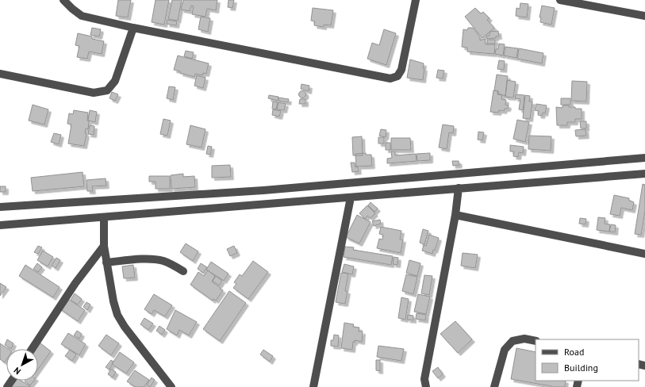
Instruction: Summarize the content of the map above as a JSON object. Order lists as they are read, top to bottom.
{
  "legend": ["Road", "Building"],
  "north": "bottom left"
}
